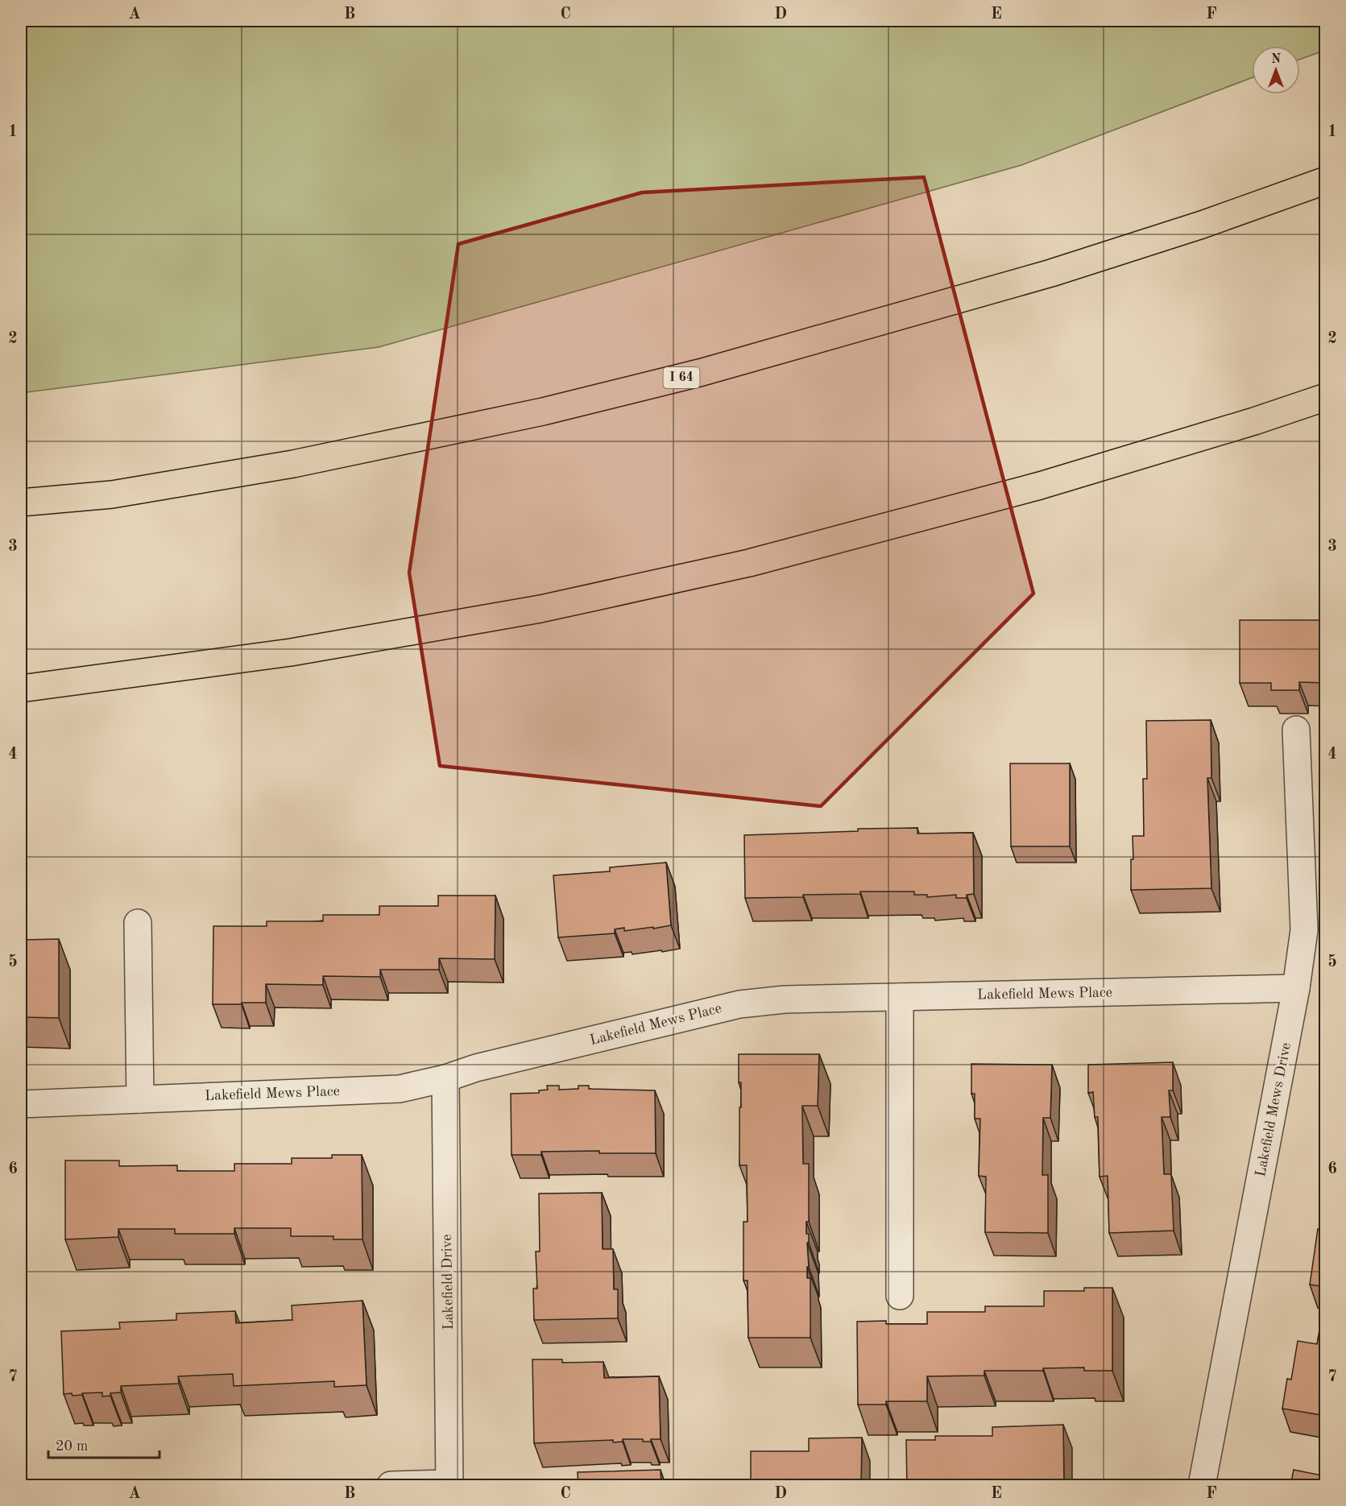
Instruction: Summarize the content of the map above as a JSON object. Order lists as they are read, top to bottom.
{
  "streets": {
    "highway": ["I 64"],
    "street": ["Lakefield Mews Place", "Lakefield Mews Drive", "Lakefield Drive"]
  },
  "crossings": [
    ["Lakefield Mews Place", "Lakefield Mews Drive"],
    ["Lakefield Mews Place", "Lakefield Drive"]
  ],
  "scale_bar": "20 m",
  "north": "top",
  "grid": {
    "columns": [
      "A",
      "B",
      "C",
      "D",
      "E",
      "F"
    ],
    "rows": [
      "1",
      "2",
      "3",
      "4",
      "5",
      "6",
      "7"
    ]
  }
}
